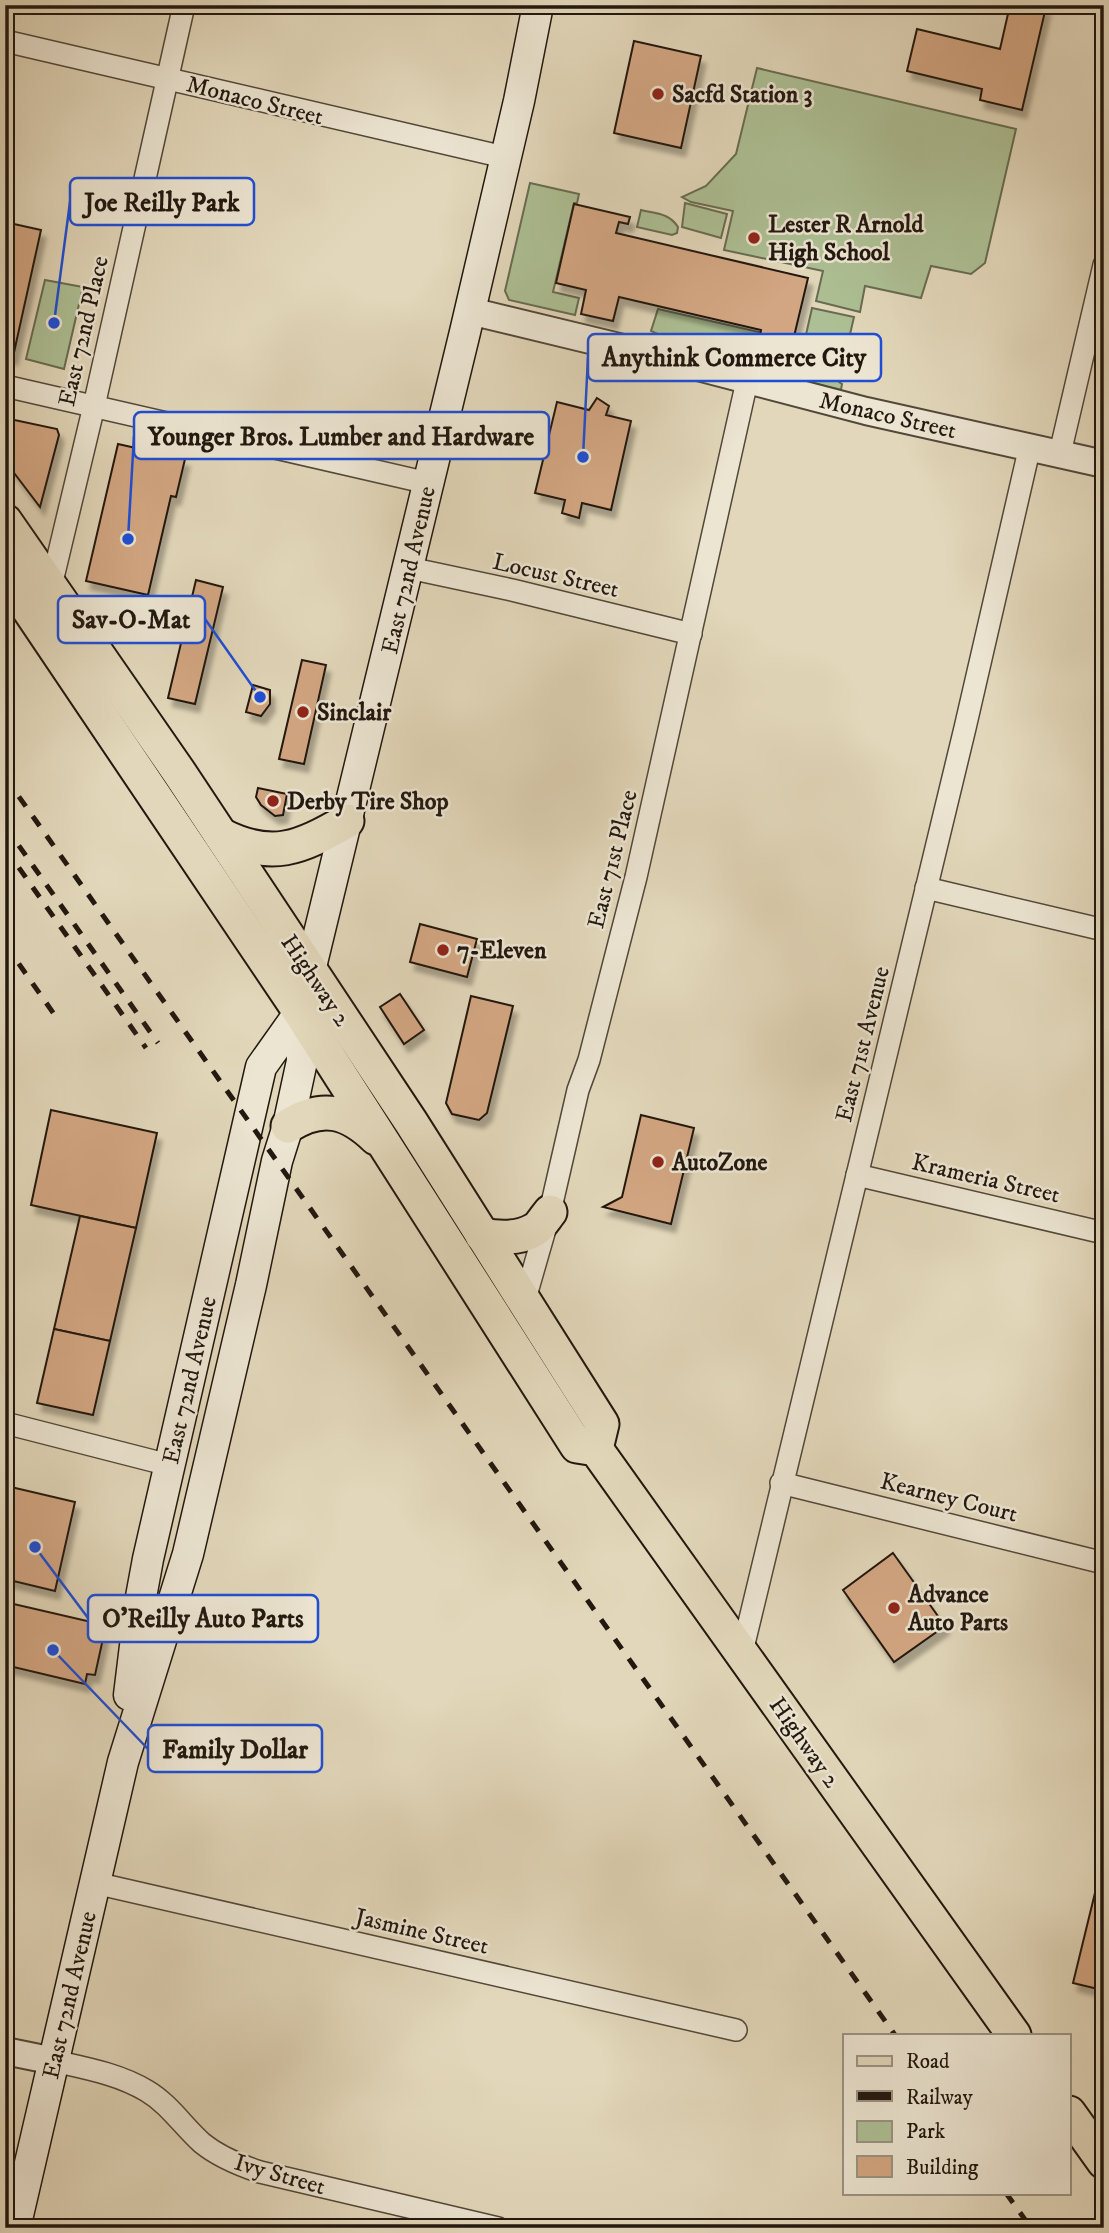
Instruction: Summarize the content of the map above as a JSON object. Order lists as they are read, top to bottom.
{
  "streets": {
    "main road": ["East 72nd Avenue", "Highway 2"],
    "street": [
      "Monaco Street",
      "East 72nd Place",
      "Locust Street",
      "East 71st Place",
      "East 71st Avenue",
      "Krameria Street",
      "Kearney Court",
      "Jasmine Street",
      "Ivy Street"
    ]
  },
  "crossings": [
    ["Monaco Street", "East 72nd Place"],
    ["Monaco Street", "East 72nd Avenue"],
    ["Monaco Street", "East 71st Place"],
    ["Monaco Street", "East 71st Avenue"],
    ["East 72nd Place", "Highway 2"],
    ["East 72nd Avenue", "Locust Street"],
    ["East 72nd Avenue", "Highway 2"],
    ["East 72nd Avenue", "Jasmine Street"],
    ["East 72nd Avenue", "Ivy Street"],
    ["Locust Street", "East 71st Place"],
    ["East 71st Place", "Highway 2"],
    ["Highway 2", "East 71st Avenue"],
    ["East 71st Avenue", "Krameria Street"],
    ["East 71st Avenue", "Kearney Court"]
  ],
  "places": [
    "Sacfd Station 3",
    "Lester R Arnold High School",
    "Joe Reilly Park",
    "Anythink Commerce City",
    "Younger Bros. Lumber and Hardware",
    "Sav-O-Mat",
    "Sinclair",
    "Derby Tire Shop",
    "7-Eleven",
    "AutoZone",
    "O'Reilly Auto Parts",
    "Advance Auto Parts",
    "Family Dollar"
  ],
  "legend": [
    "Road",
    "Railway",
    "Park",
    "Building"
  ]
}
